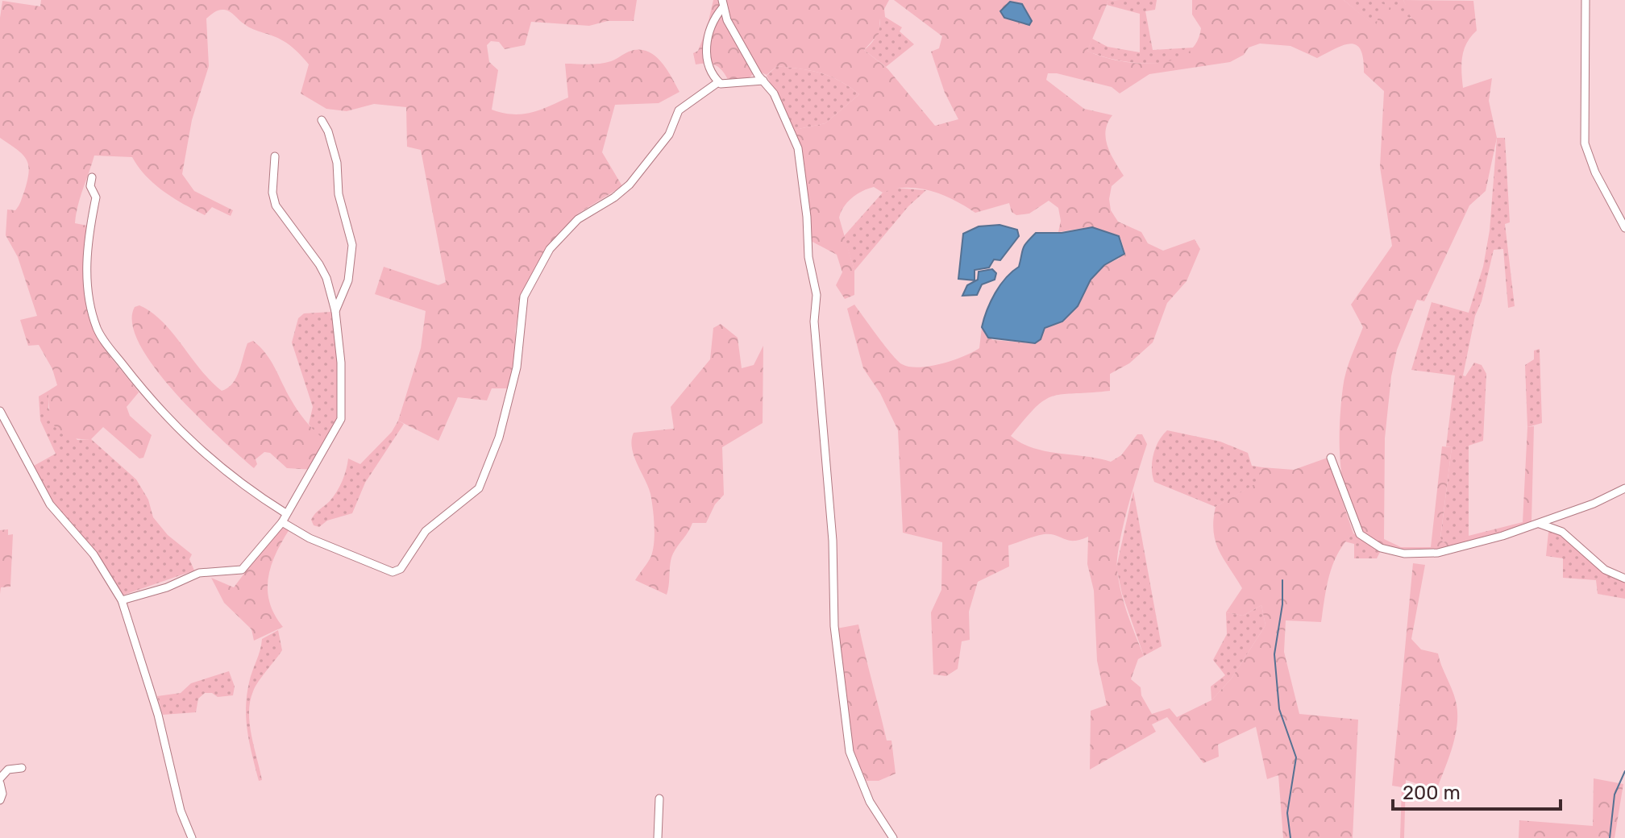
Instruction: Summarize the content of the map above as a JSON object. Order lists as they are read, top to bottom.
{
  "scale_bar": "200 m"
}
